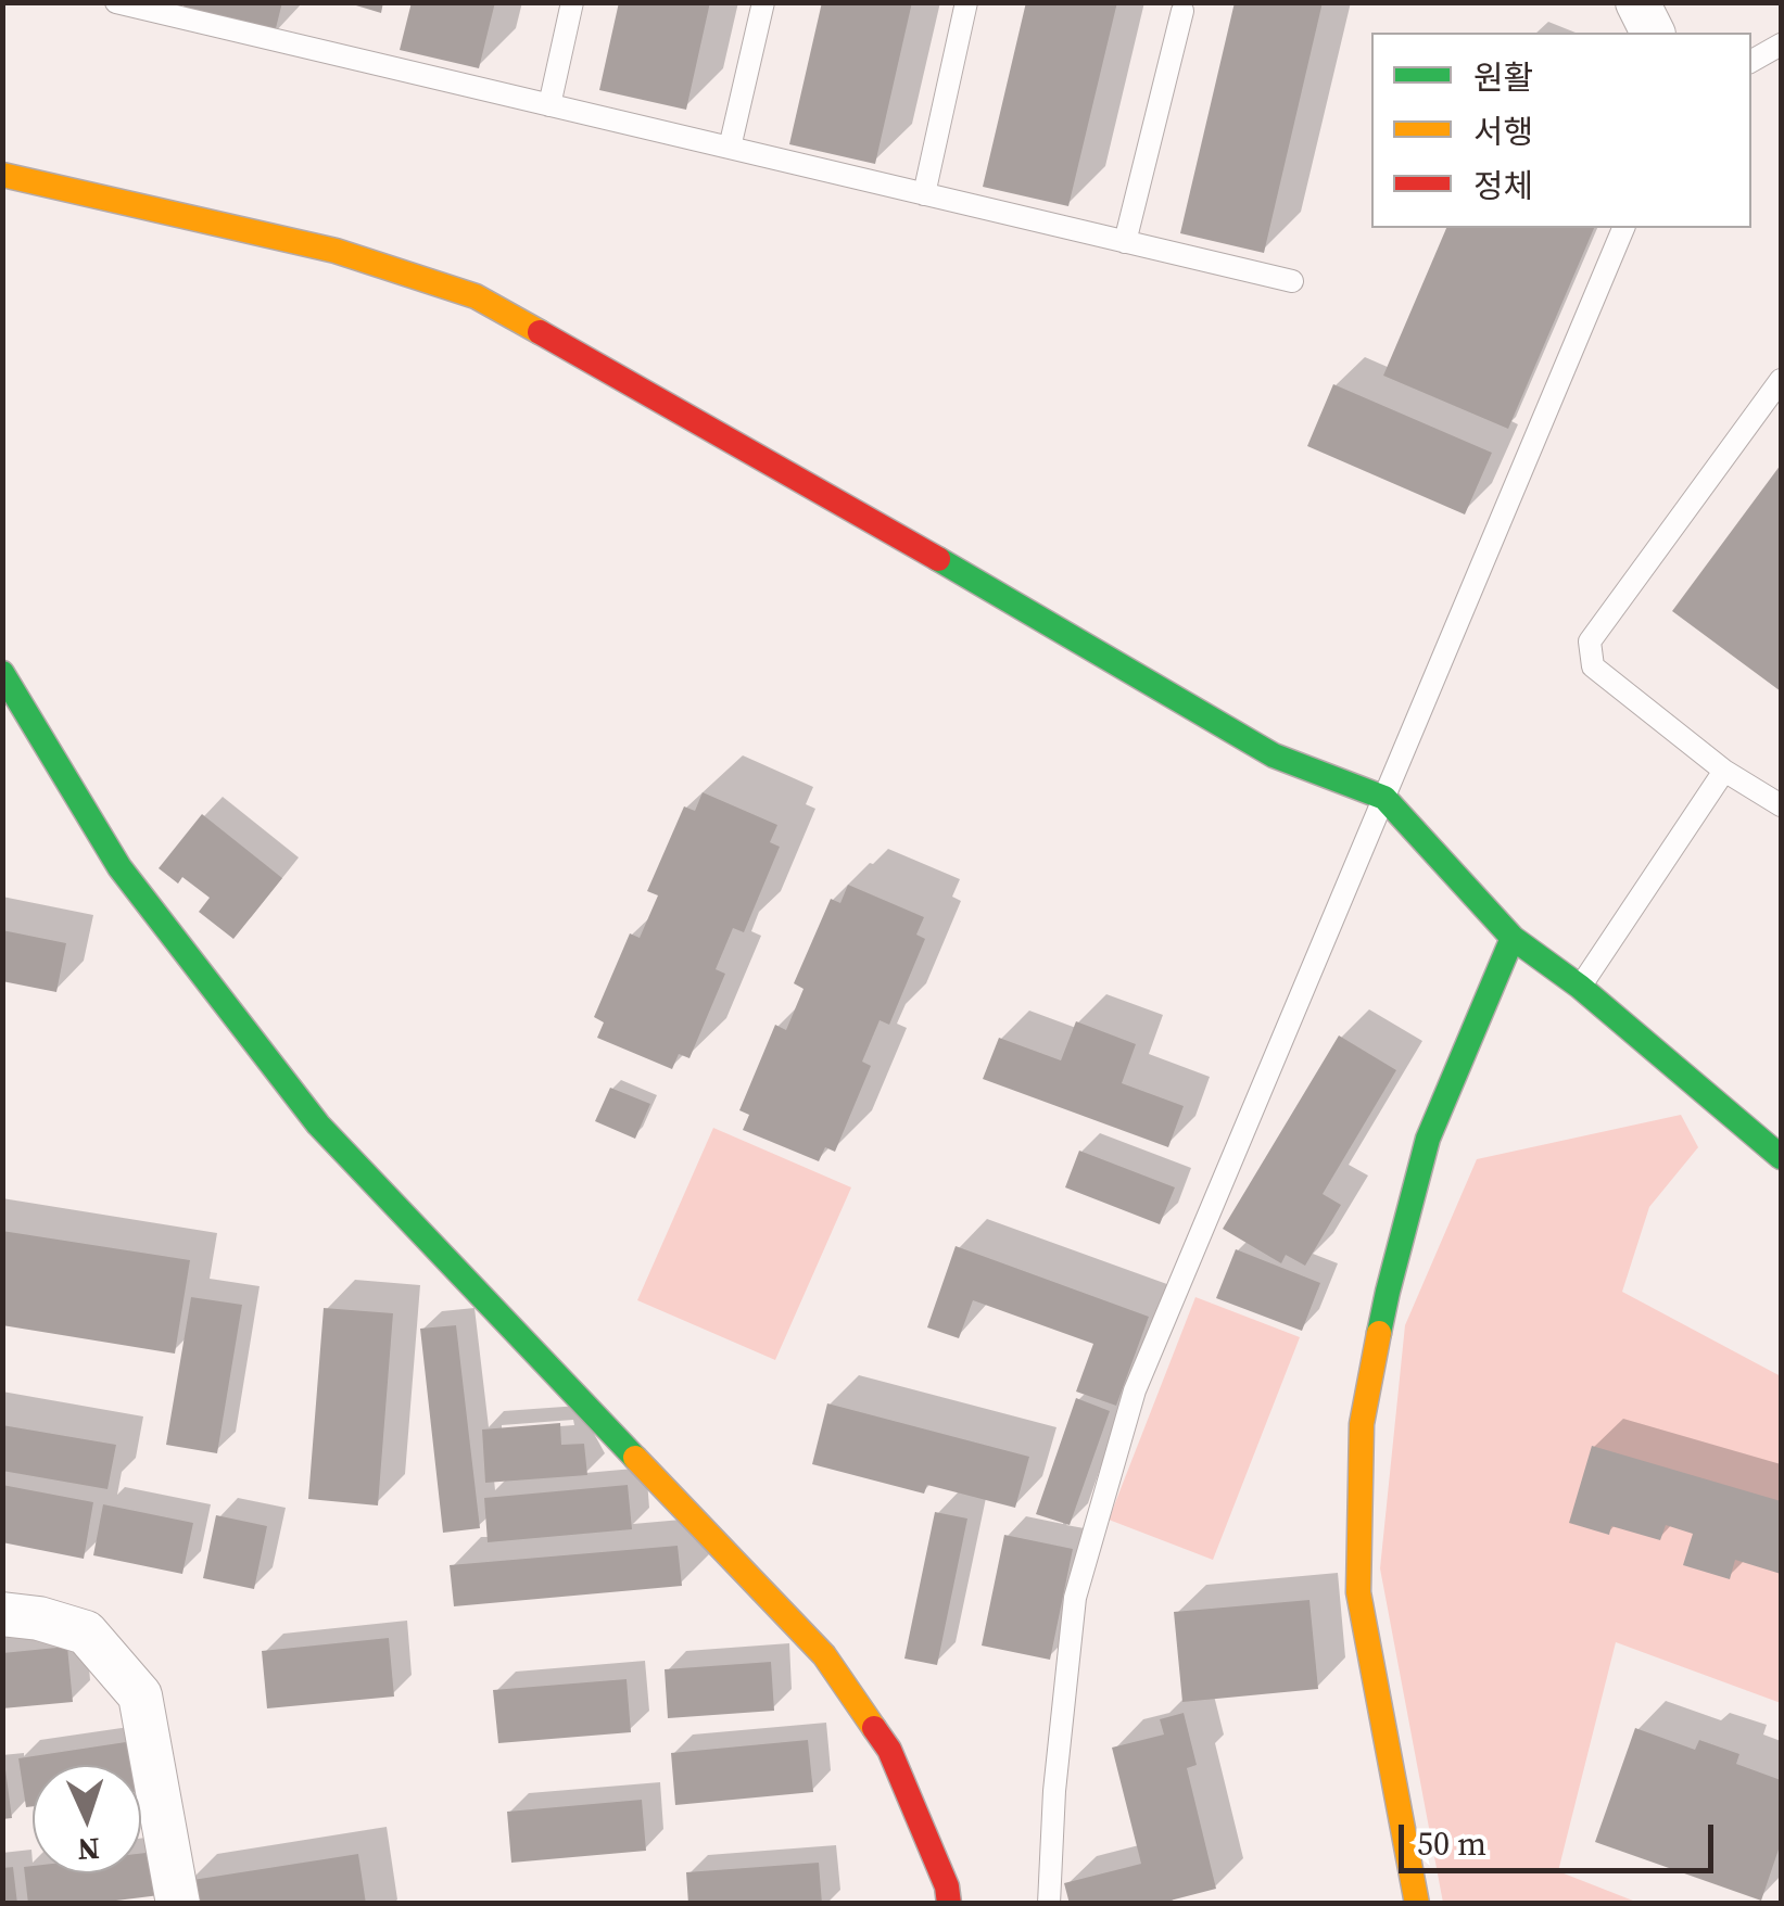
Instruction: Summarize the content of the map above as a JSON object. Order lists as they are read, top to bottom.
{
  "legend": ["원활", "서행", "정체"],
  "scale_bar": "50 m",
  "north": "bottom"
}
